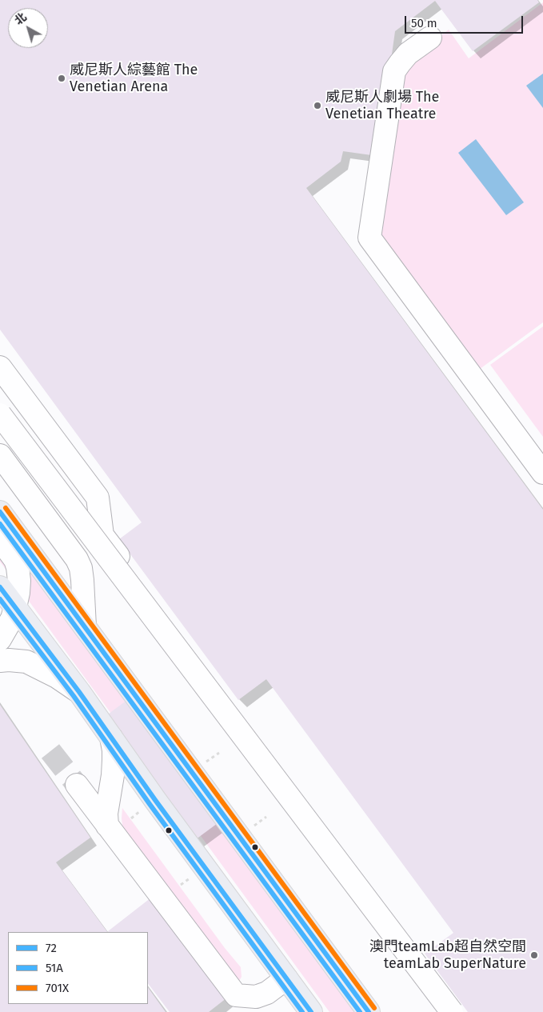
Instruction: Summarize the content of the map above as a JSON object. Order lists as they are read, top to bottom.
{
  "places": ["威尼斯人綜藝館 The Venetian Arena", "威尼斯人劇場 The Venetian Theatre", "澳門teamLab超自然空間 teamLab SuperNature"],
  "lines": ["transit line 701X", "transit line 72", "transit line 51A"],
  "legend": ["72", "51A", "701X"],
  "scale_bar": "50 m",
  "north": "top left"
}
